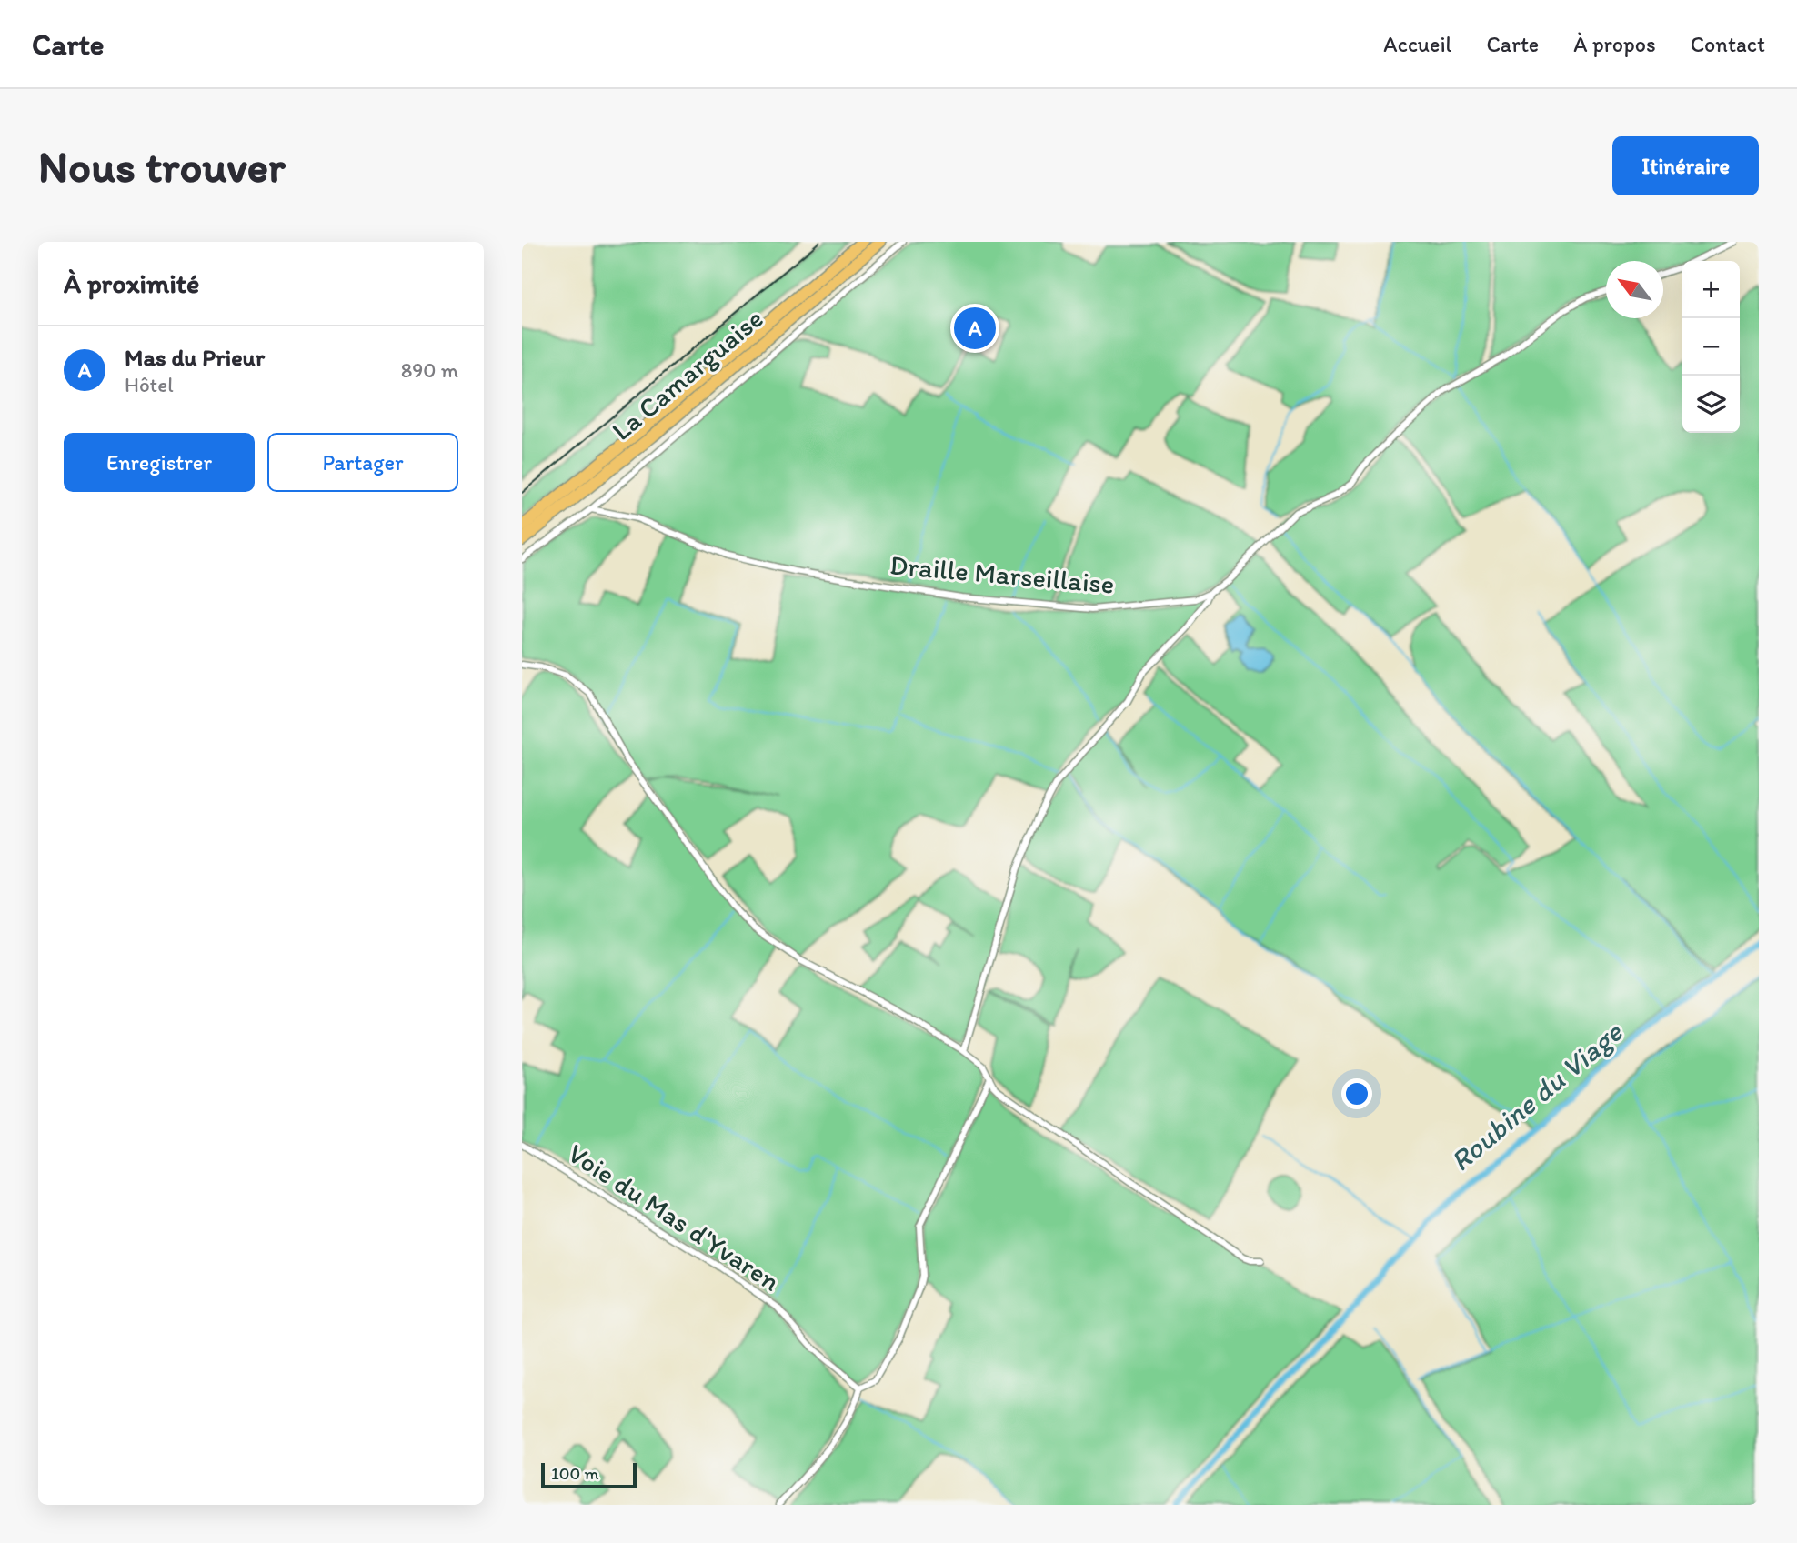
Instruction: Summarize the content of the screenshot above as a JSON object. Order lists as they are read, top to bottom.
{
  "streets": {
    "highway": ["La Camarguaise"],
    "street": ["Draille Marseillaise", "Voie du Mas d'Yvaren"]
  },
  "water": ["Roubine du Viage"],
  "scale_bar": "100 m",
  "north": "top left",
  "page": {
    "header": "Carte",
    "nav": [
      "Accueil",
      "Carte",
      "À propos",
      "Contact"
    ],
    "buttons": [
      "Itinéraire",
      ["Enregistrer", "Partager"]
    ],
    "title": "Nous trouver",
    "heading": "À proximité",
    "map_buttons": ["+", "−"],
    "pins": "A",
    "list": [
      {
        "mark": "A",
        "name": "Mas du Prieur",
        "note": "Hôtel",
        "value": "890 m"
      }
    ],
    "scale": "100 m"
  }
}
